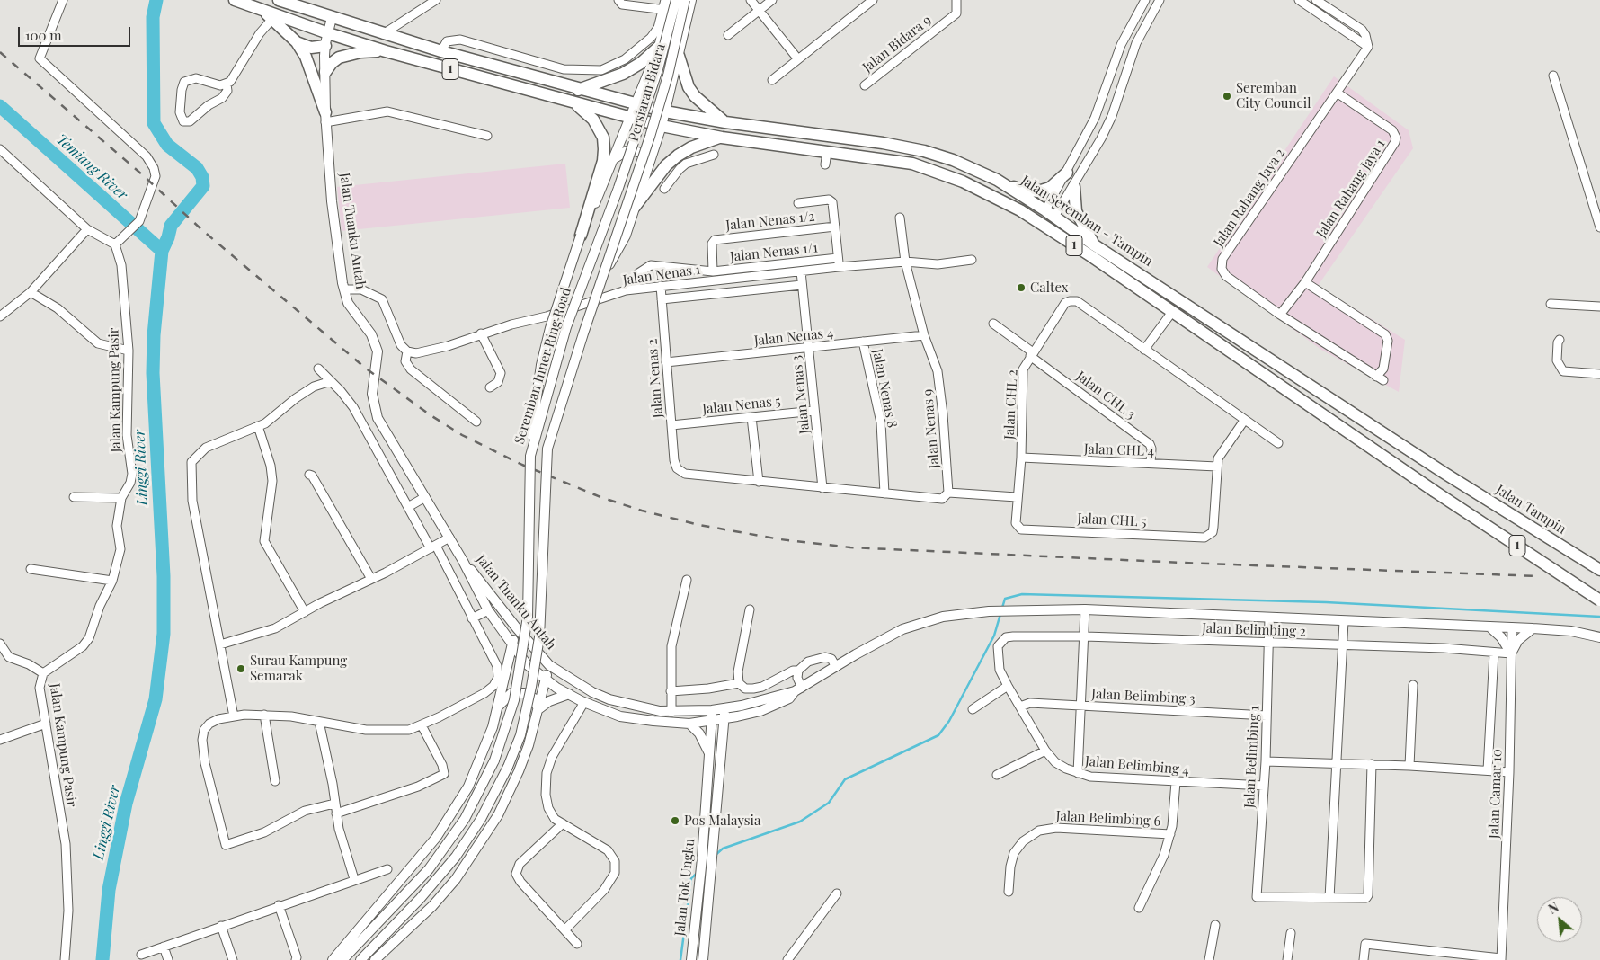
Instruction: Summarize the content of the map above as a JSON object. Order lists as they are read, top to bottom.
{
  "streets": {
    "highway": ["1", "Jalan Seremban - Tampin", "Jalan Tampin"],
    "main road": [
      "Persiaran Bidara",
      "Jalan Tuanku Antah",
      "Seremban Inner Ring Road",
      "Jalan Tok Ungku"
    ],
    "street": [
      "Jalan Bidara 9",
      "Jalan Rahang Jaya 1",
      "Jalan Rahang Jaya 2",
      "Jalan Nenas 1/2",
      "Jalan Nenas 1/1",
      "Jalan Nenas 1",
      "Jalan Nenas 4",
      "Jalan Nenas 2",
      "Jalan Nenas 8",
      "Jalan Kampung Pasir",
      "Jalan Nenas 3",
      "Jalan CHL 3",
      "Jalan CHL 2",
      "Jalan Nenas 5",
      "Jalan Nenas 9",
      "Jalan CHL 4",
      "Jalan CHL 5",
      "Jalan Belimbing 2",
      "Jalan Belimbing 3",
      "Jalan Belimbing 1",
      "Jalan Belimbing 4",
      "Jalan Camar 10",
      "Jalan Belimbing 6"
    ]
  },
  "crossings": [
    ["1", "Persiaran Bidara"],
    ["1", "Jalan Seremban - Tampin"],
    ["1", "Jalan Tuanku Antah"],
    ["Persiaran Bidara", "Jalan Seremban - Tampin"],
    ["Persiaran Bidara", "Seremban Inner Ring Road"],
    ["Jalan Rahang Jaya 1", "Jalan Rahang Jaya 2"],
    ["Jalan Nenas 1/2", "Jalan Nenas 1/1"],
    ["Jalan Seremban - Tampin", "Jalan Tampin"],
    ["Jalan Tuanku Antah", "Jalan Tok Ungku"],
    ["Jalan Nenas 1/1", "Jalan Nenas 1"],
    ["Jalan Nenas 1", "Jalan Nenas 2"],
    ["Jalan Nenas 1", "Jalan Nenas 3"],
    ["Jalan Nenas 1", "Jalan Nenas 9"],
    ["Jalan Nenas 4", "Jalan Nenas 2"],
    ["Jalan Nenas 4", "Jalan Nenas 8"],
    ["Jalan Nenas 4", "Jalan Nenas 3"],
    ["Jalan Nenas 4", "Jalan Nenas 9"],
    ["Jalan Nenas 2", "Jalan Nenas 5"],
    ["Jalan Nenas 3", "Jalan Nenas 5"],
    ["Jalan CHL 3", "Jalan CHL 2"],
    ["Jalan CHL 3", "Jalan CHL 4"],
    ["Jalan CHL 2", "Jalan CHL 4"],
    ["Jalan CHL 2", "Jalan CHL 5"],
    ["Jalan CHL 4", "Jalan CHL 5"],
    ["Jalan Belimbing 2", "Jalan Belimbing 1"],
    ["Jalan Belimbing 2", "Jalan Belimbing 4"],
    ["Jalan Belimbing 2", "Jalan Camar 10"],
    ["Jalan Belimbing 3", "Jalan Belimbing 1"],
    ["Jalan Belimbing 3", "Jalan Belimbing 4"],
    ["Jalan Belimbing 1", "Jalan Belimbing 4"]
  ],
  "water": ["Temiang River", "Linggi River"],
  "places": [
    "Seremban City Council",
    "Caltex",
    "Surau Kampung Semarak",
    "Pos Malaysia"
  ],
  "scale_bar": "100 m",
  "north": "top left"
}
